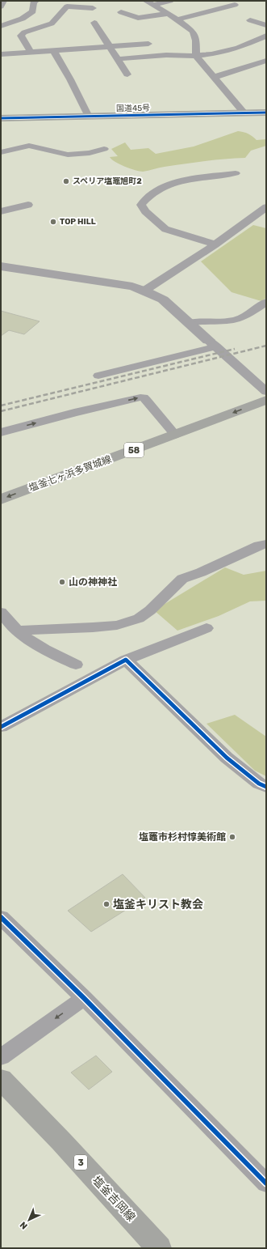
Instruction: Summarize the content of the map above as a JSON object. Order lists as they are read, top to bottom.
{
  "streets": {
    "highway": ["国道45号"],
    "main road": [
      "58",
      "塩釜七ヶ浜多賀城線",
      "3",
      "塩釜吉岡線"
    ]
  },
  "one_way": ["塩釜七ヶ浜多賀城線"],
  "places": [
    "スペリア塩竈旭町2",
    "TOP HILL",
    "山の神神社",
    "塩竈市杉村惇美術館",
    "塩釜キリスト教会"
  ],
  "north": "bottom left"
}
